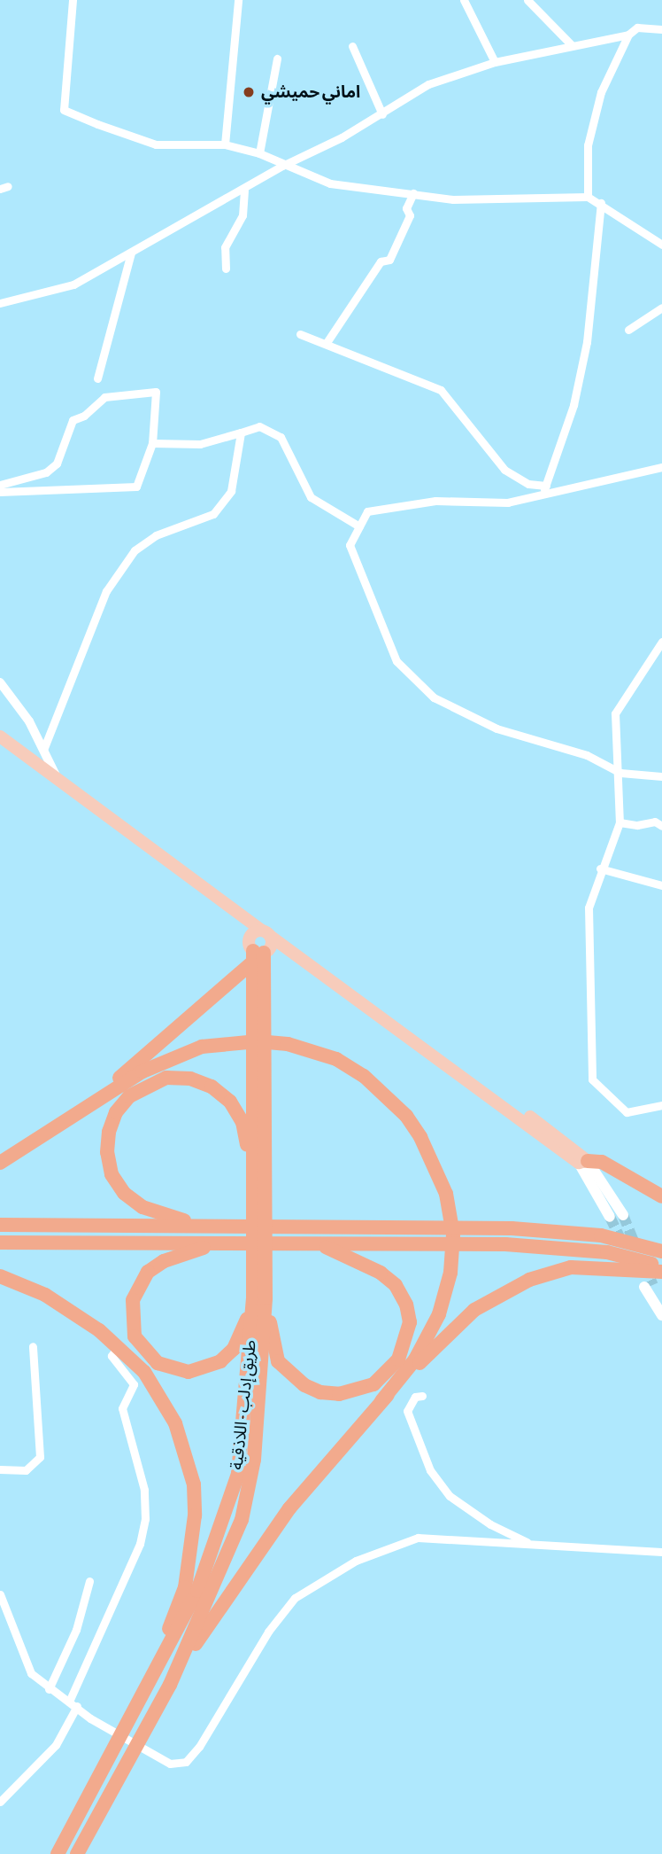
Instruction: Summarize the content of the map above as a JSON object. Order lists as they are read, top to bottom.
{
  "streets": {
    "highway": ["طريق إدلب - اللاذقية"]
  },
  "places": ["اماني حميشي"]
}
